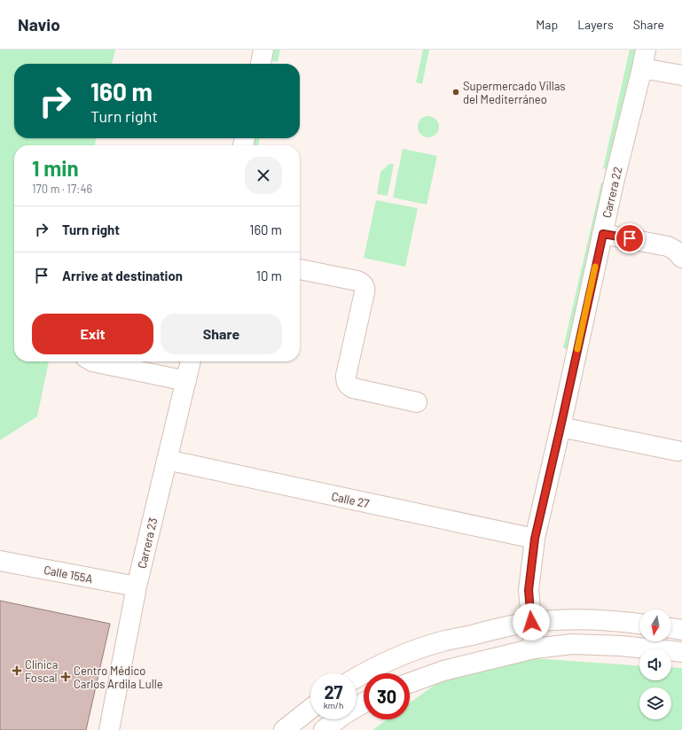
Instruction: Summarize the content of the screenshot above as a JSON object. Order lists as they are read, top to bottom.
{
  "streets": {
    "street": [
      "Carrera 22",
      "Calle 27",
      "Carrera 23",
      "Calle 155A"
    ]
  },
  "crossings": [
    ["Carrera 22", "Calle 27"],
    ["Calle 27", "Carrera 23"],
    ["Carrera 23", "Calle 155A"]
  ],
  "places": {
    "other": ["Supermercado Villas del Mediterráneo"],
    "health": ["Clínica Foscal", "Centro Médico Carlos Ardila Lulle"]
  },
  "north": "bottom",
  "page": {
    "header": "Navio",
    "nav": ["Map", "Layers", "Share"],
    "turn": ["160 m", "Turn right"],
    "heading": ["1 min", "170 m · 17:46"],
    "list": [
      {
        "name": "Turn right",
        "value": "160 m"
      },
      {
        "name": "Arrive at destination",
        "value": "10 m"
      }
    ],
    "buttons": ["Exit", "Share"],
    "speed": "27 km/h",
    "limit": "30"
  }
}
